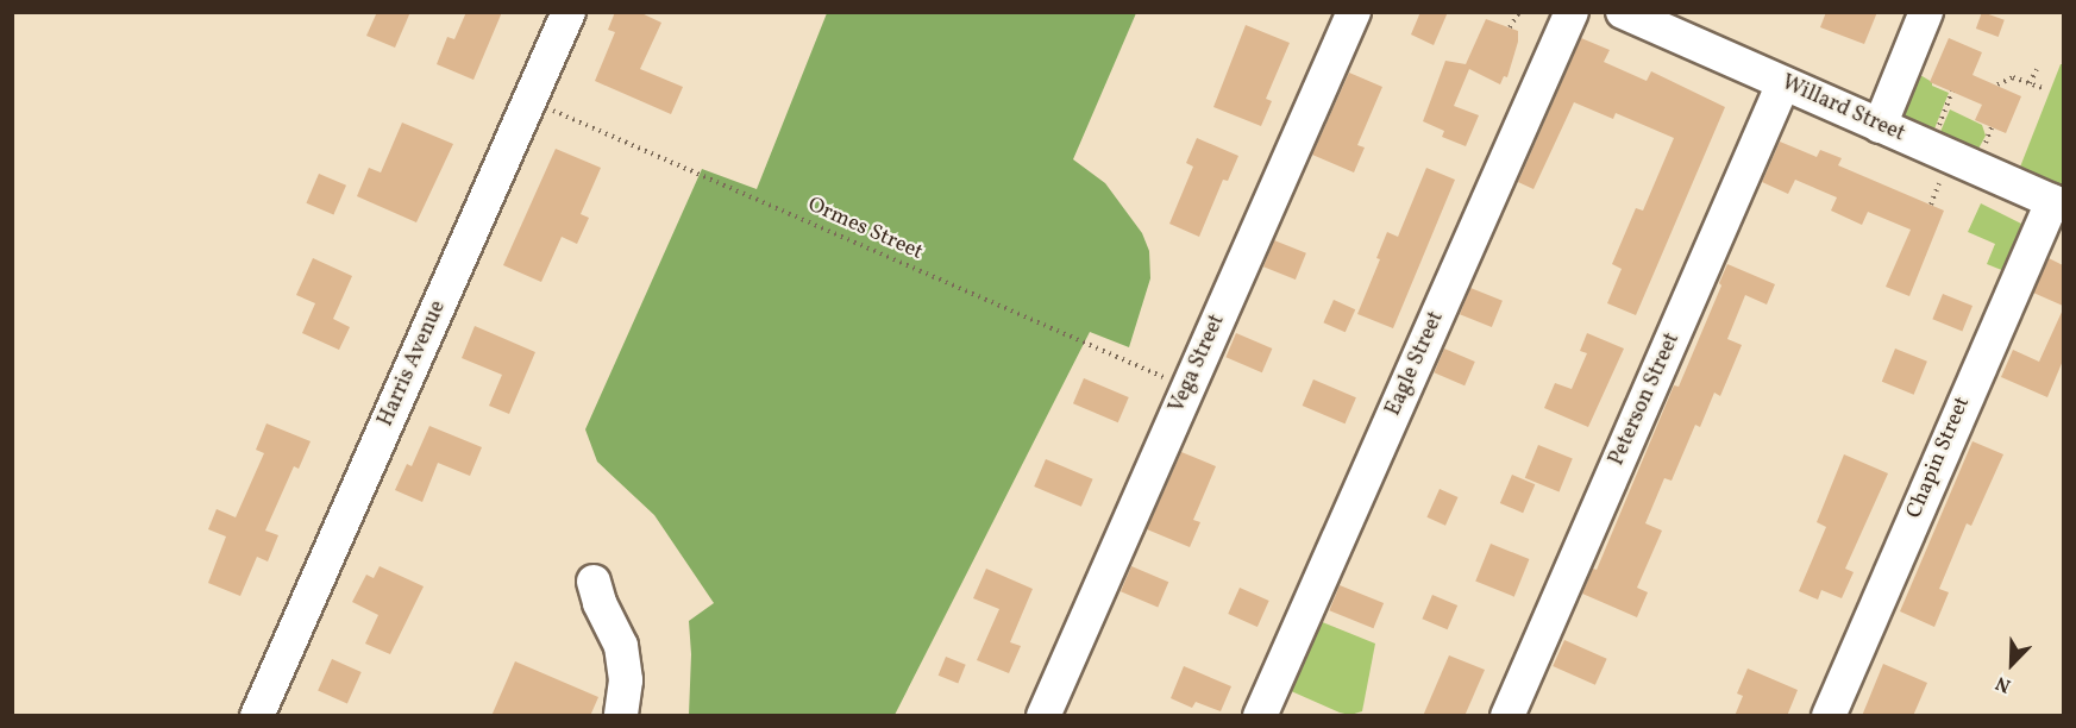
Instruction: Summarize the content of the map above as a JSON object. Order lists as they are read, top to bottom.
{
  "streets": {
    "street": [
      "Willard Street",
      "Harris Avenue",
      "Vega Street",
      "Eagle Street",
      "Peterson Street",
      "Chapin Street"
    ],
    "path": ["Ormes Street"]
  },
  "crossings": [
    ["Willard Street", "Peterson Street"],
    ["Willard Street", "Chapin Street"],
    ["Ormes Street", "Harris Avenue"],
    ["Ormes Street", "Vega Street"]
  ],
  "north": "bottom left"
}
